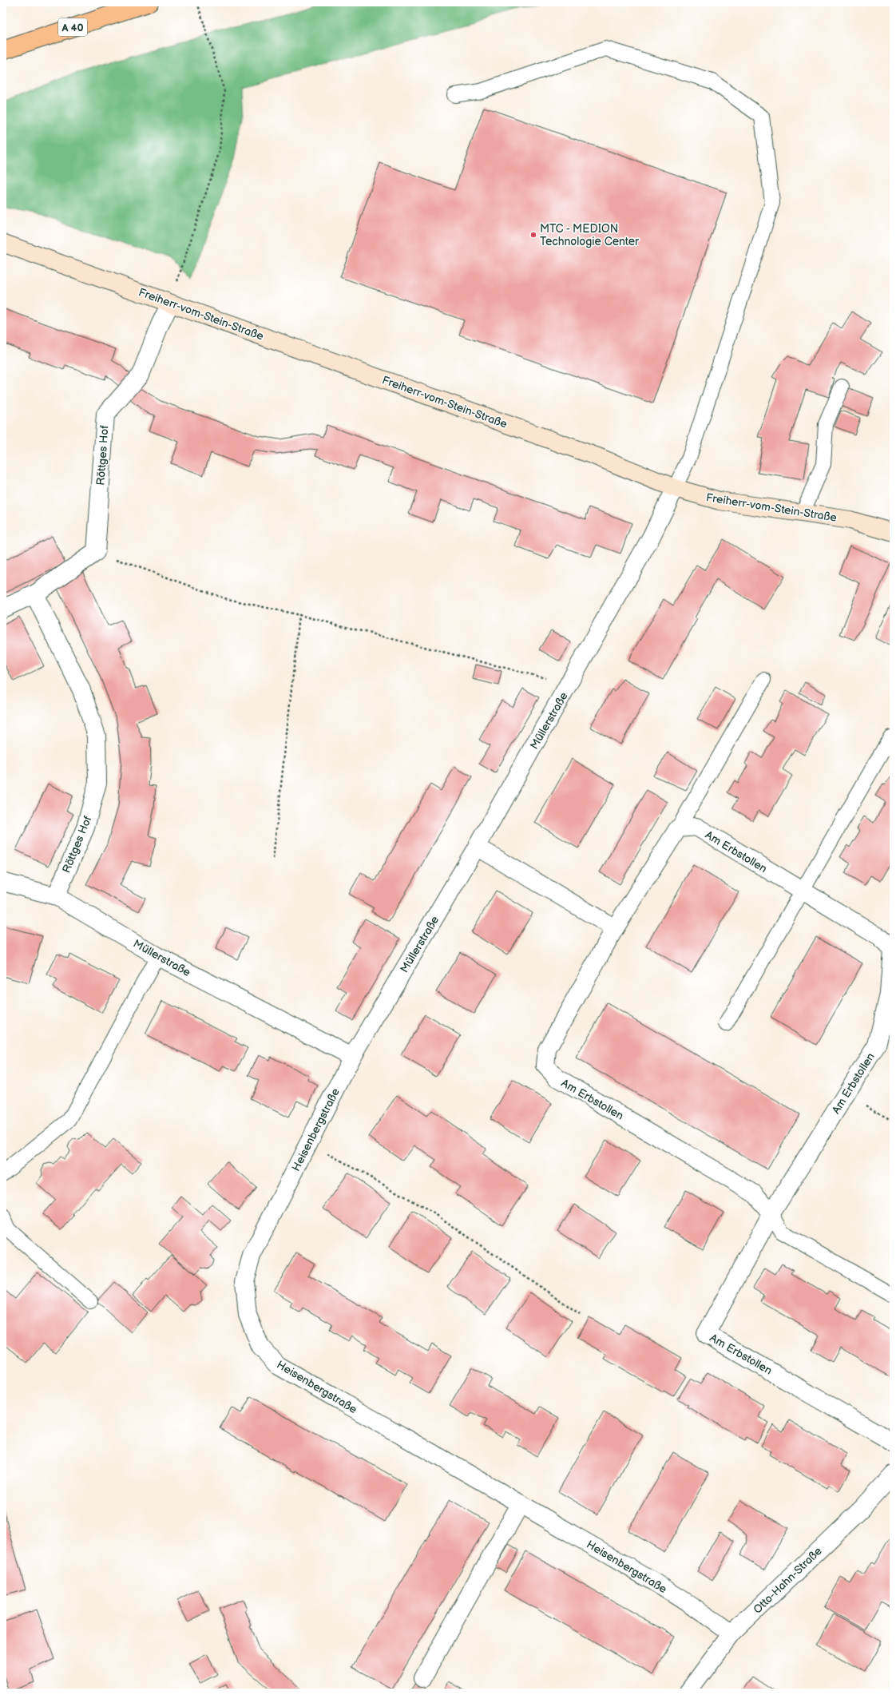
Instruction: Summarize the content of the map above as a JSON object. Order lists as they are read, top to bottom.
{
  "streets": {
    "highway": ["A 40"],
    "street": [
      "Freiherr-vom-Stein-Straße",
      "Röttges Hof",
      "Müllerstraße",
      "Am Erbstollen",
      "Heisenbergstraße",
      "Otto-Hahn-Straße"
    ]
  },
  "crossings": [
    ["Freiherr-vom-Stein-Straße", "Röttges Hof"],
    ["Freiherr-vom-Stein-Straße", "Müllerstraße"],
    ["Röttges Hof", "Müllerstraße"],
    ["Müllerstraße", "Heisenbergstraße"],
    ["Heisenbergstraße", "Otto-Hahn-Straße"]
  ],
  "places": ["MTC - MEDION Technologie Center"]
}
